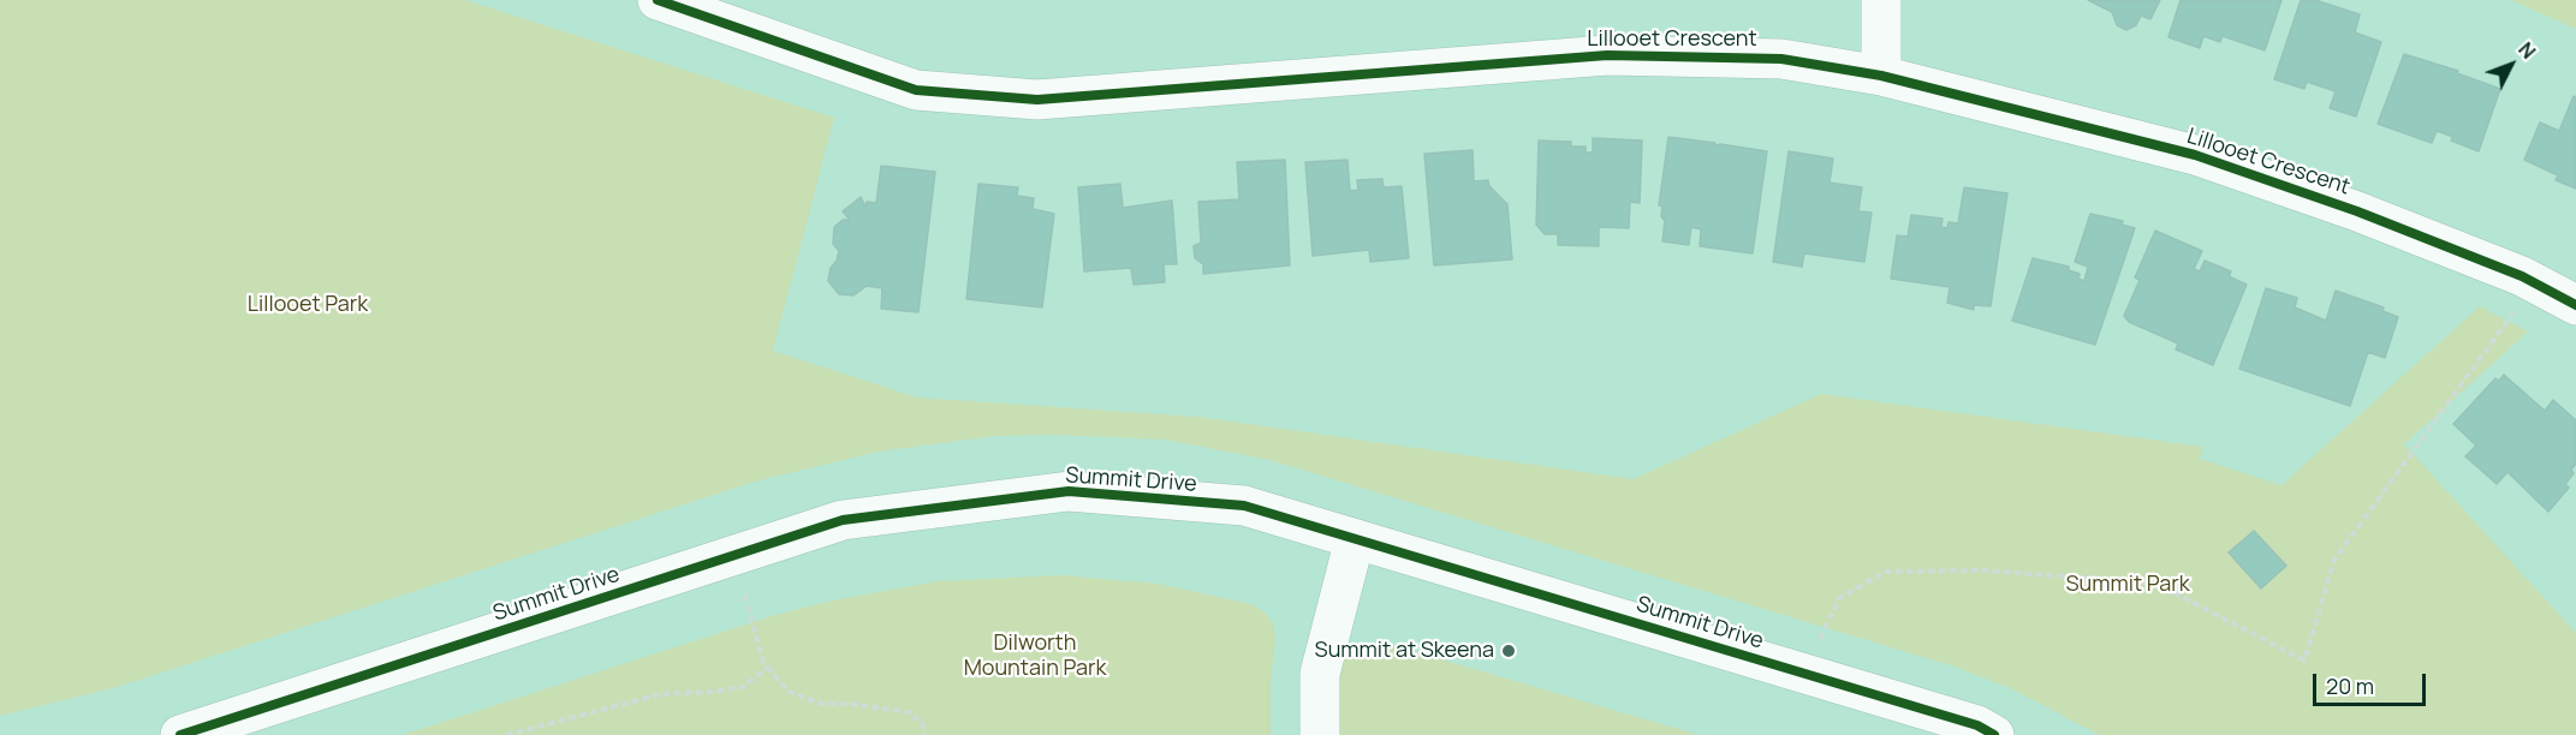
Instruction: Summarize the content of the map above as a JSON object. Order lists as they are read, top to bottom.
{
  "streets": {
    "street": ["Lillooet Crescent", "Summit Drive"]
  },
  "parks": ["Lillooet Park", "Summit Park", "Dilworth Mountain Park"],
  "places": ["Summit at Skeena"],
  "scale_bar": "20 m",
  "north": "top right"
}
